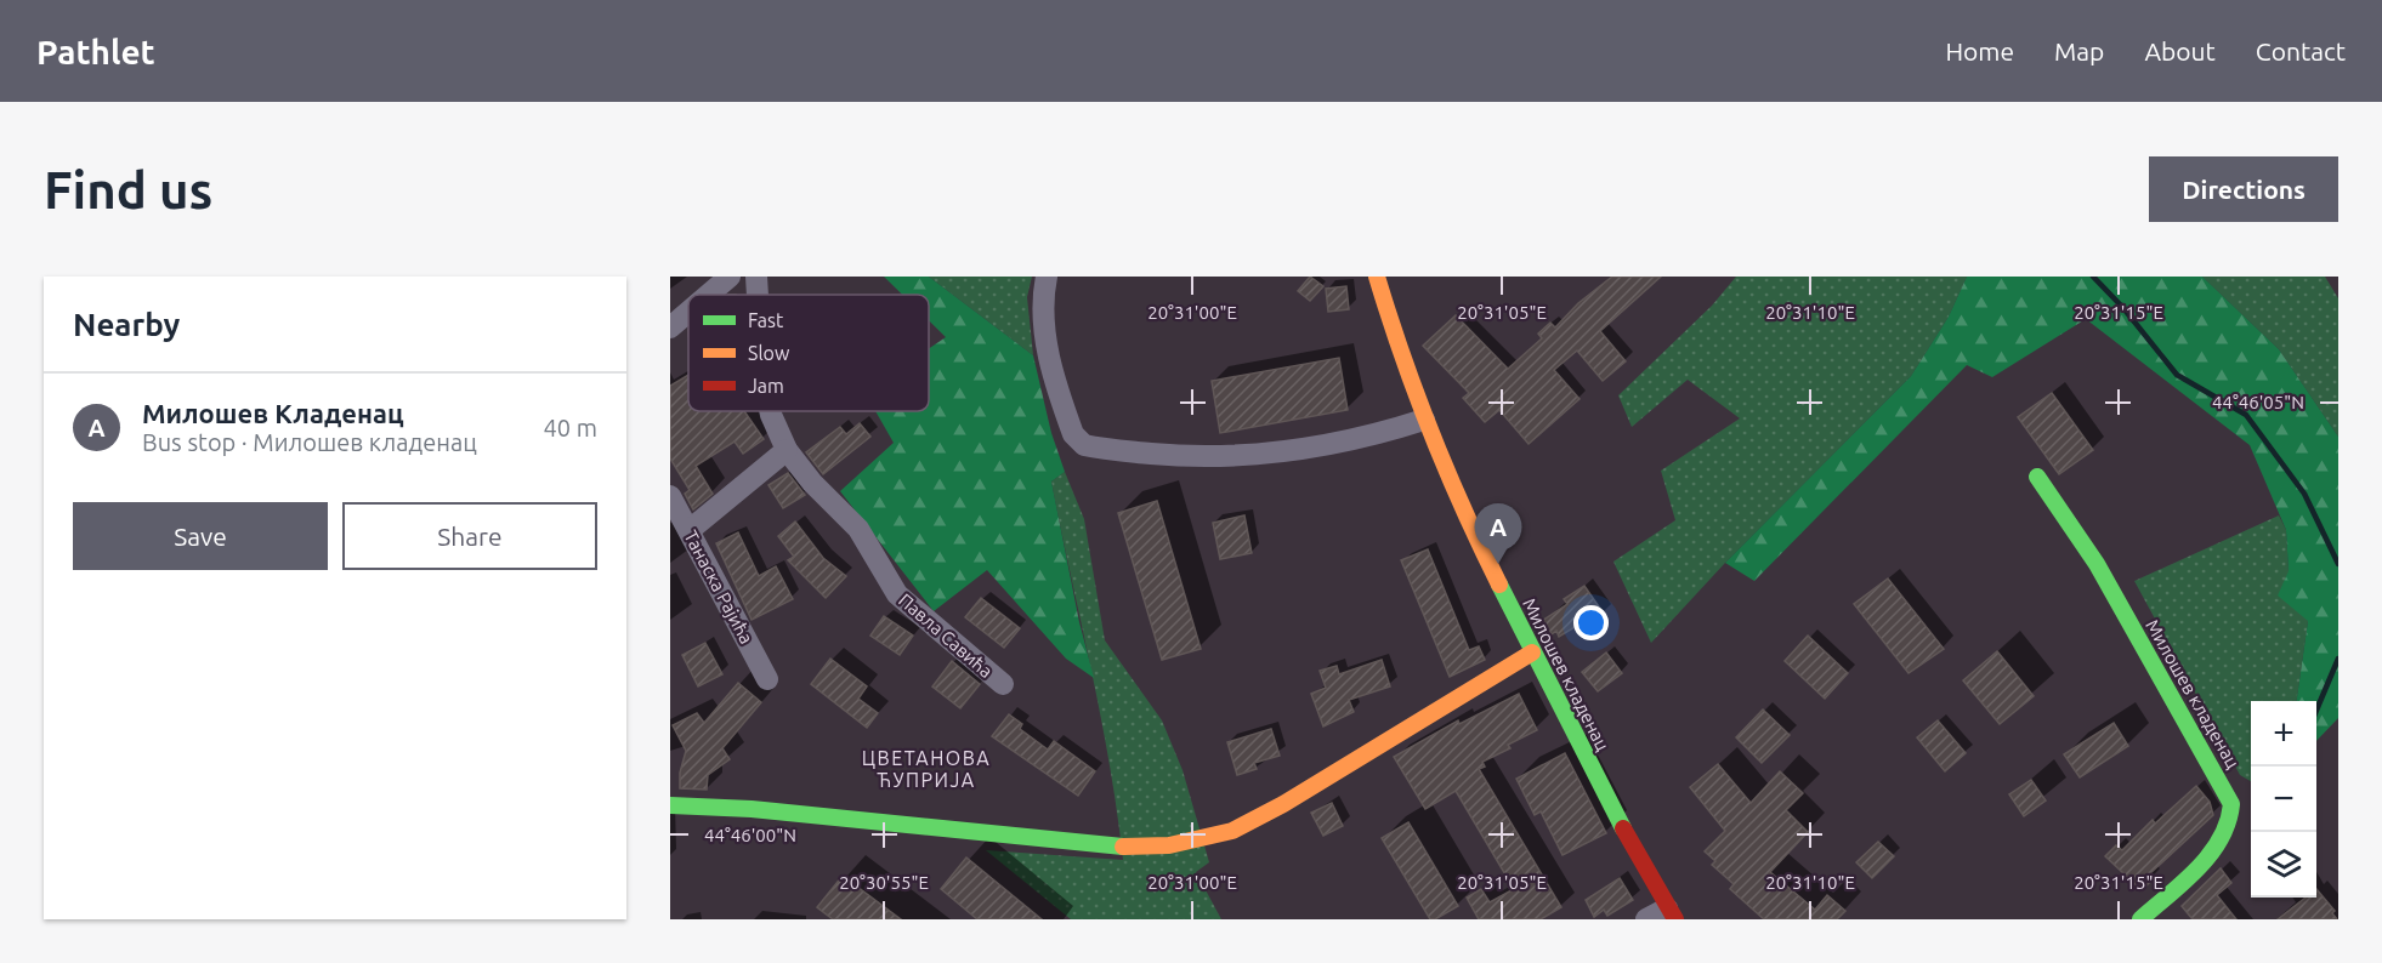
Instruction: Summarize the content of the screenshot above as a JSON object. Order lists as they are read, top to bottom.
{
  "streets": {
    "street": ["Танаска Рајића", "Павла Савића", "Милошев кладенац"]
  },
  "districts": ["ЦВЕТАНОВА ЋУПРИЈА"],
  "legend": ["Fast", "Slow", "Jam"],
  "page": {
    "header": "Pathlet",
    "nav": [
      "Home",
      "Map",
      "About",
      "Contact"
    ],
    "buttons": [
      "Directions",
      ["Save", "Share"]
    ],
    "title": "Find us",
    "heading": "Nearby",
    "list": [
      {
        "mark": "A",
        "name": "Милошев Кладенац",
        "note": "Bus stop · Милошев кладенац",
        "value": "40 m"
      }
    ],
    "pins": "A",
    "map_buttons": ["+", "−"]
  },
  "coordinates": [
    "20°31'00\"E",
    "20°31'05\"E",
    "20°31'10\"E",
    "20°31'15\"E",
    "44°46'05\"N",
    "44°46'00\"N",
    "20°30'55\"E"
  ]
}
